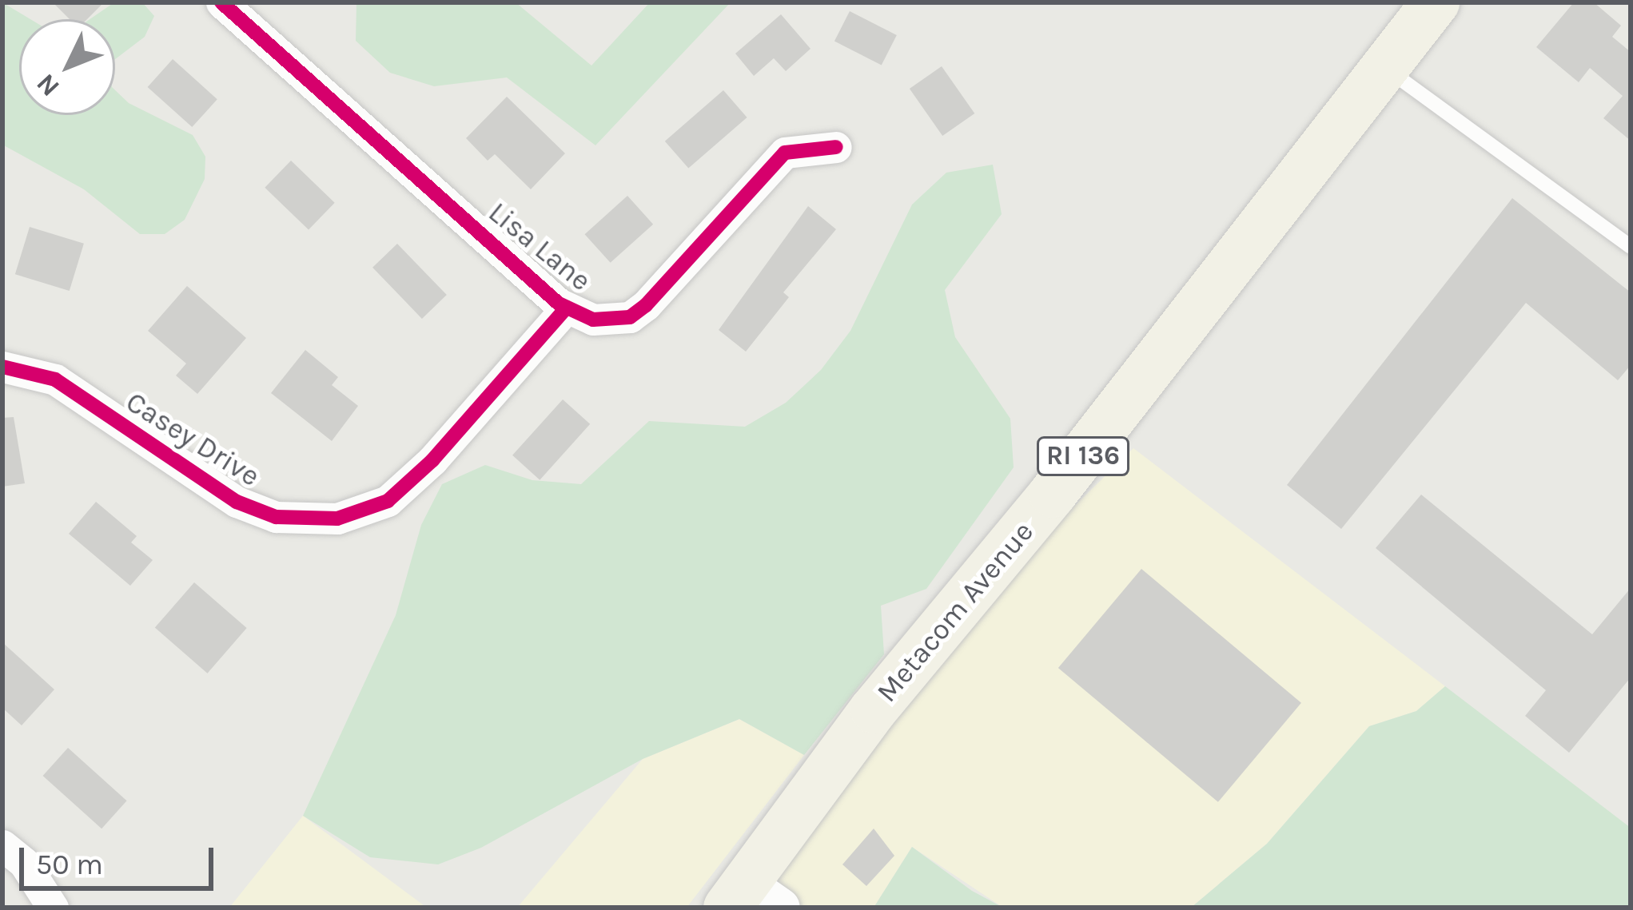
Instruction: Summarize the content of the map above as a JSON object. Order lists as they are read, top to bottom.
{
  "streets": {
    "main road": ["RI 136", "Metacom Avenue"],
    "street": ["Lisa Lane", "Casey Drive"]
  },
  "crossings": [
    ["Lisa Lane", "Casey Drive"]
  ],
  "scale_bar": "50 m",
  "north": "bottom left"
}
